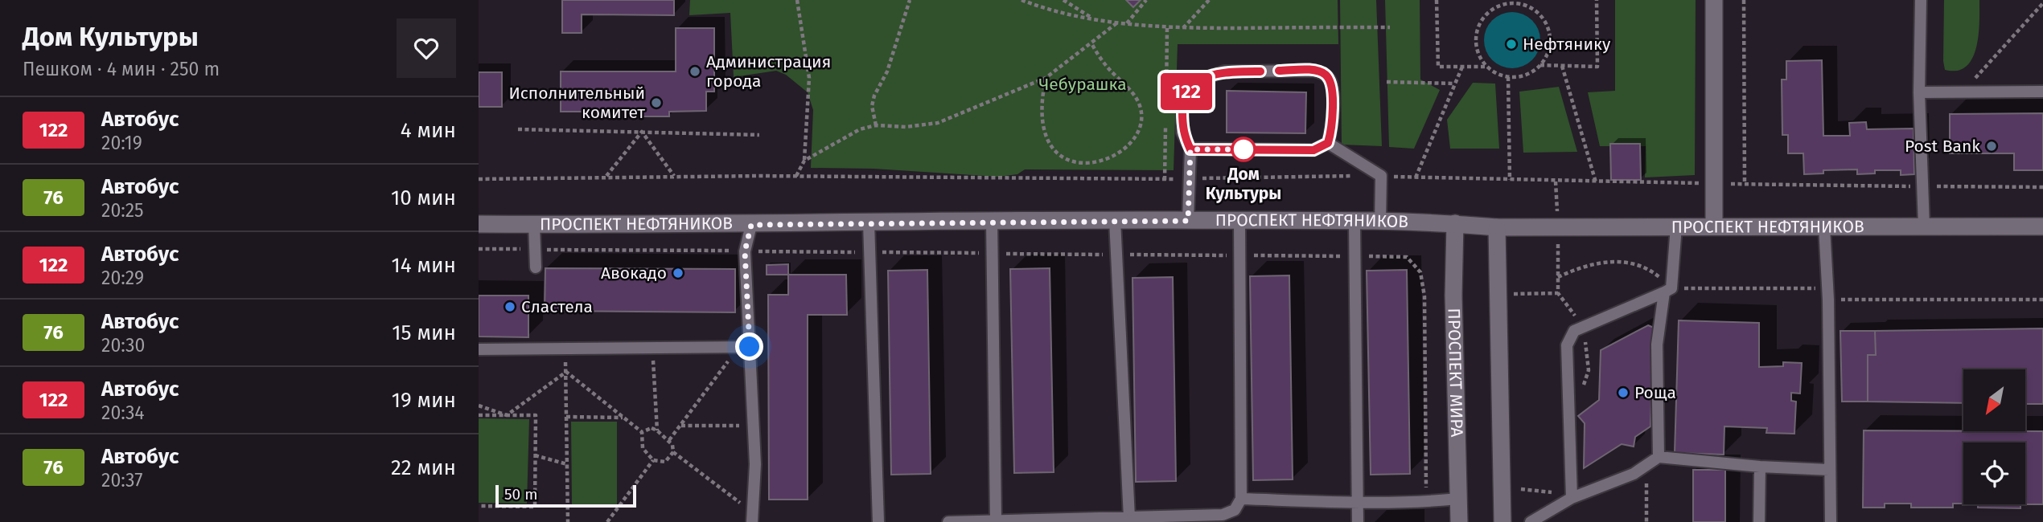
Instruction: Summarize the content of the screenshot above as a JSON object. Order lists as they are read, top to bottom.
{
  "streets": {
    "main road": ["ПРОСПЕКТ НЕФТЯНИКОВ", "ПРОСПЕКТ МИРА"]
  },
  "crossings": [
    ["ПРОСПЕКТ НЕФТЯНИКОВ", "ПРОСПЕКТ МИРА"]
  ],
  "parks": ["Чебурашка"],
  "places": [
    "Нефтянику",
    "Администрация города",
    "Исполнительный комитет",
    "Post Bank",
    "Дом Культуры",
    "Авокадо",
    "Сластела",
    "Роща"
  ],
  "lines": ["bus line 122"],
  "scale_bar": "50 m",
  "north": "bottom left",
  "page": {
    "heading": ["Дом Культуры", "Пешком · 4 мин · 250 m"],
    "on_map": "122",
    "list": [
      {
        "mark": "122",
        "name": "Автобус",
        "note": "20:19",
        "value": "4 мин"
      },
      {
        "mark": "76",
        "name": "Автобус",
        "note": "20:25",
        "value": "10 мин"
      },
      {
        "mark": "122",
        "name": "Автобус",
        "note": "20:29",
        "value": "14 мин"
      },
      {
        "mark": "76",
        "name": "Автобус",
        "note": "20:30",
        "value": "15 мин"
      },
      {
        "mark": "122",
        "name": "Автобус",
        "note": "20:34",
        "value": "19 мин"
      },
      {
        "mark": "76",
        "name": "Автобус",
        "note": "20:37",
        "value": "22 мин"
      }
    ],
    "scale": "50 m"
  }
}
